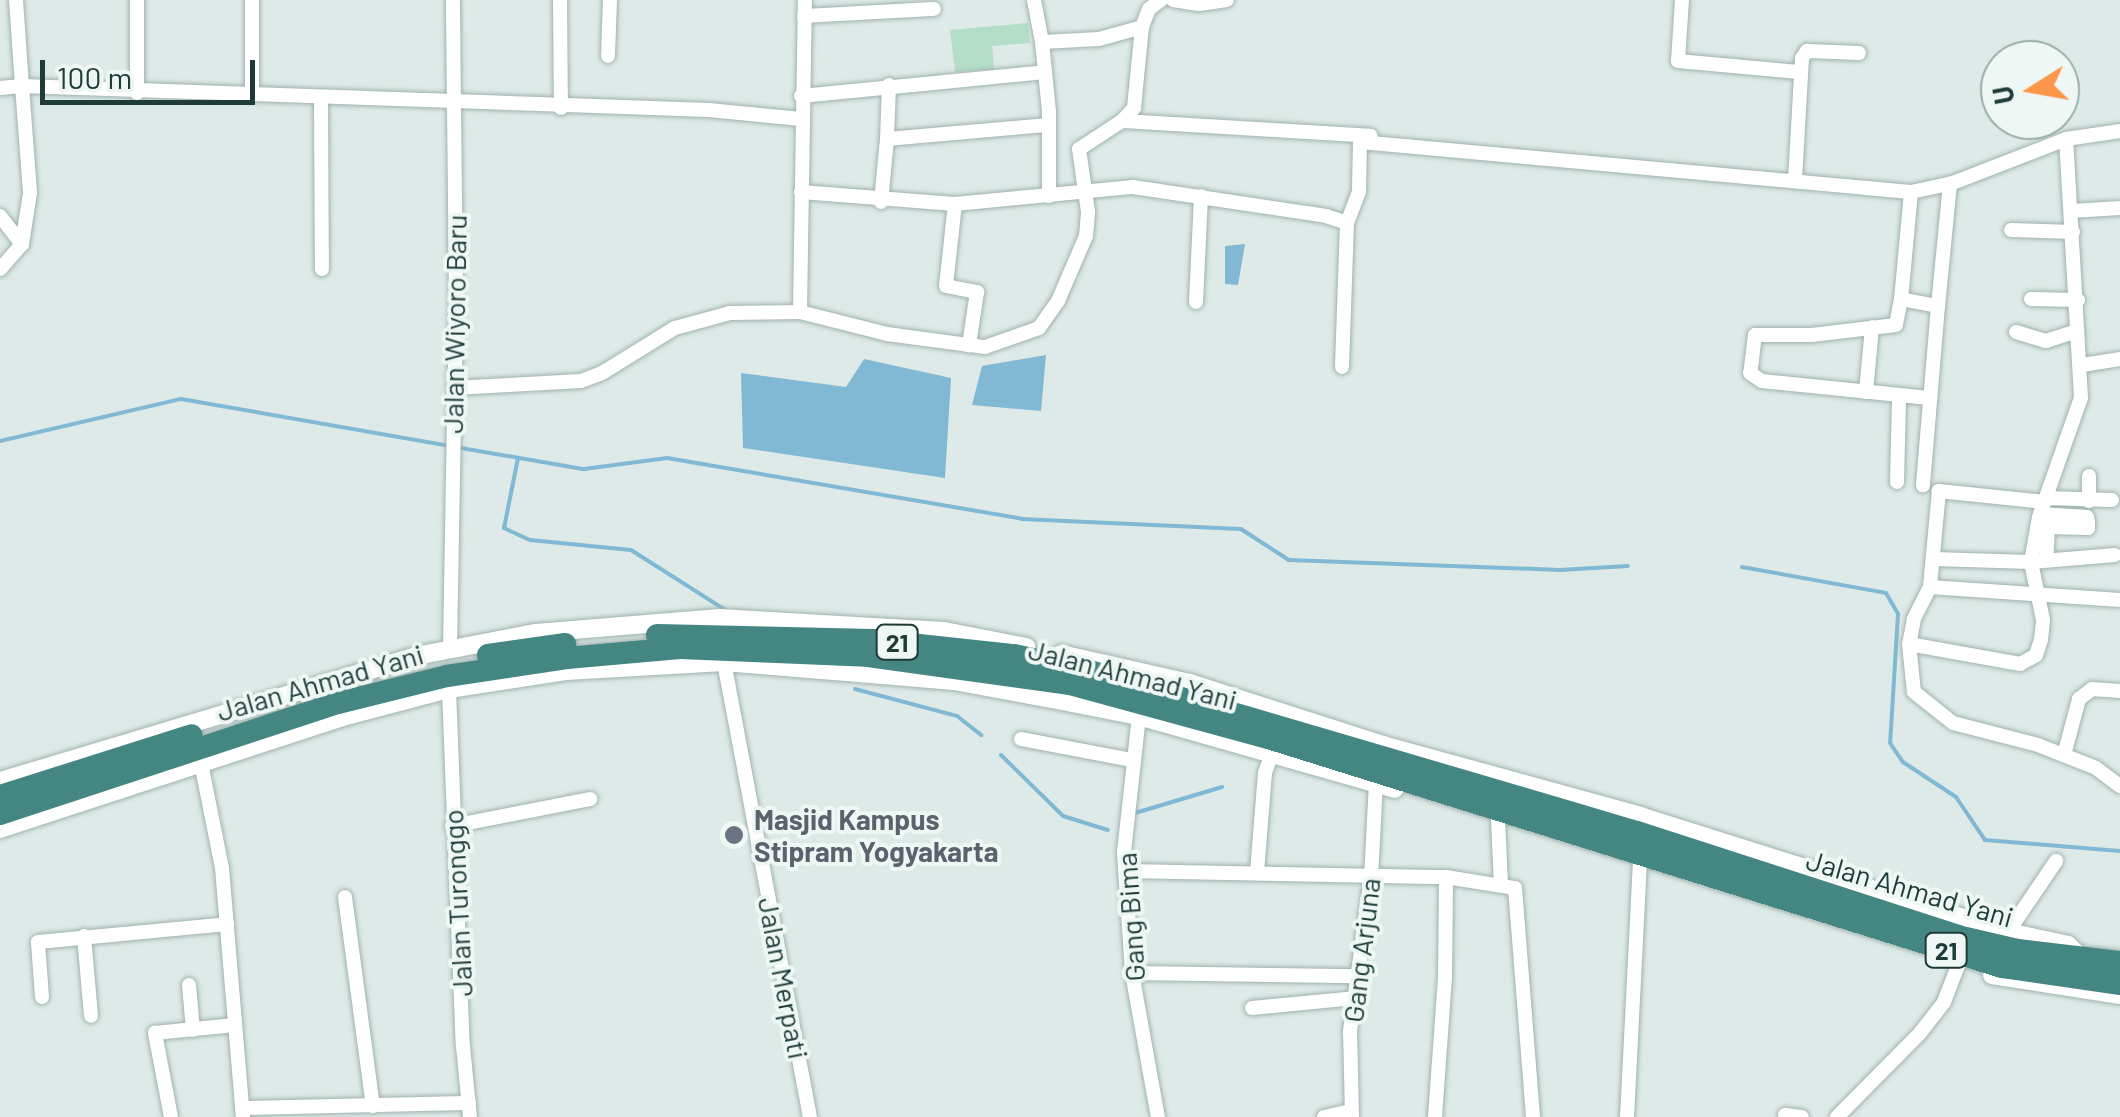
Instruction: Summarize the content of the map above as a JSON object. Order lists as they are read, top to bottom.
{
  "streets": {
    "highway": ["21", "Jalan Ahmad Yani"],
    "street": [
      "Jalan Wiyoro Baru",
      "Jalan Turonggo",
      "Gang Bima",
      "Gang Arjuna",
      "Jalan Merpati"
    ]
  },
  "places": ["Masjid Kampus Stipram Yogyakarta"],
  "scale_bar": "100 m",
  "north": "left"
}
